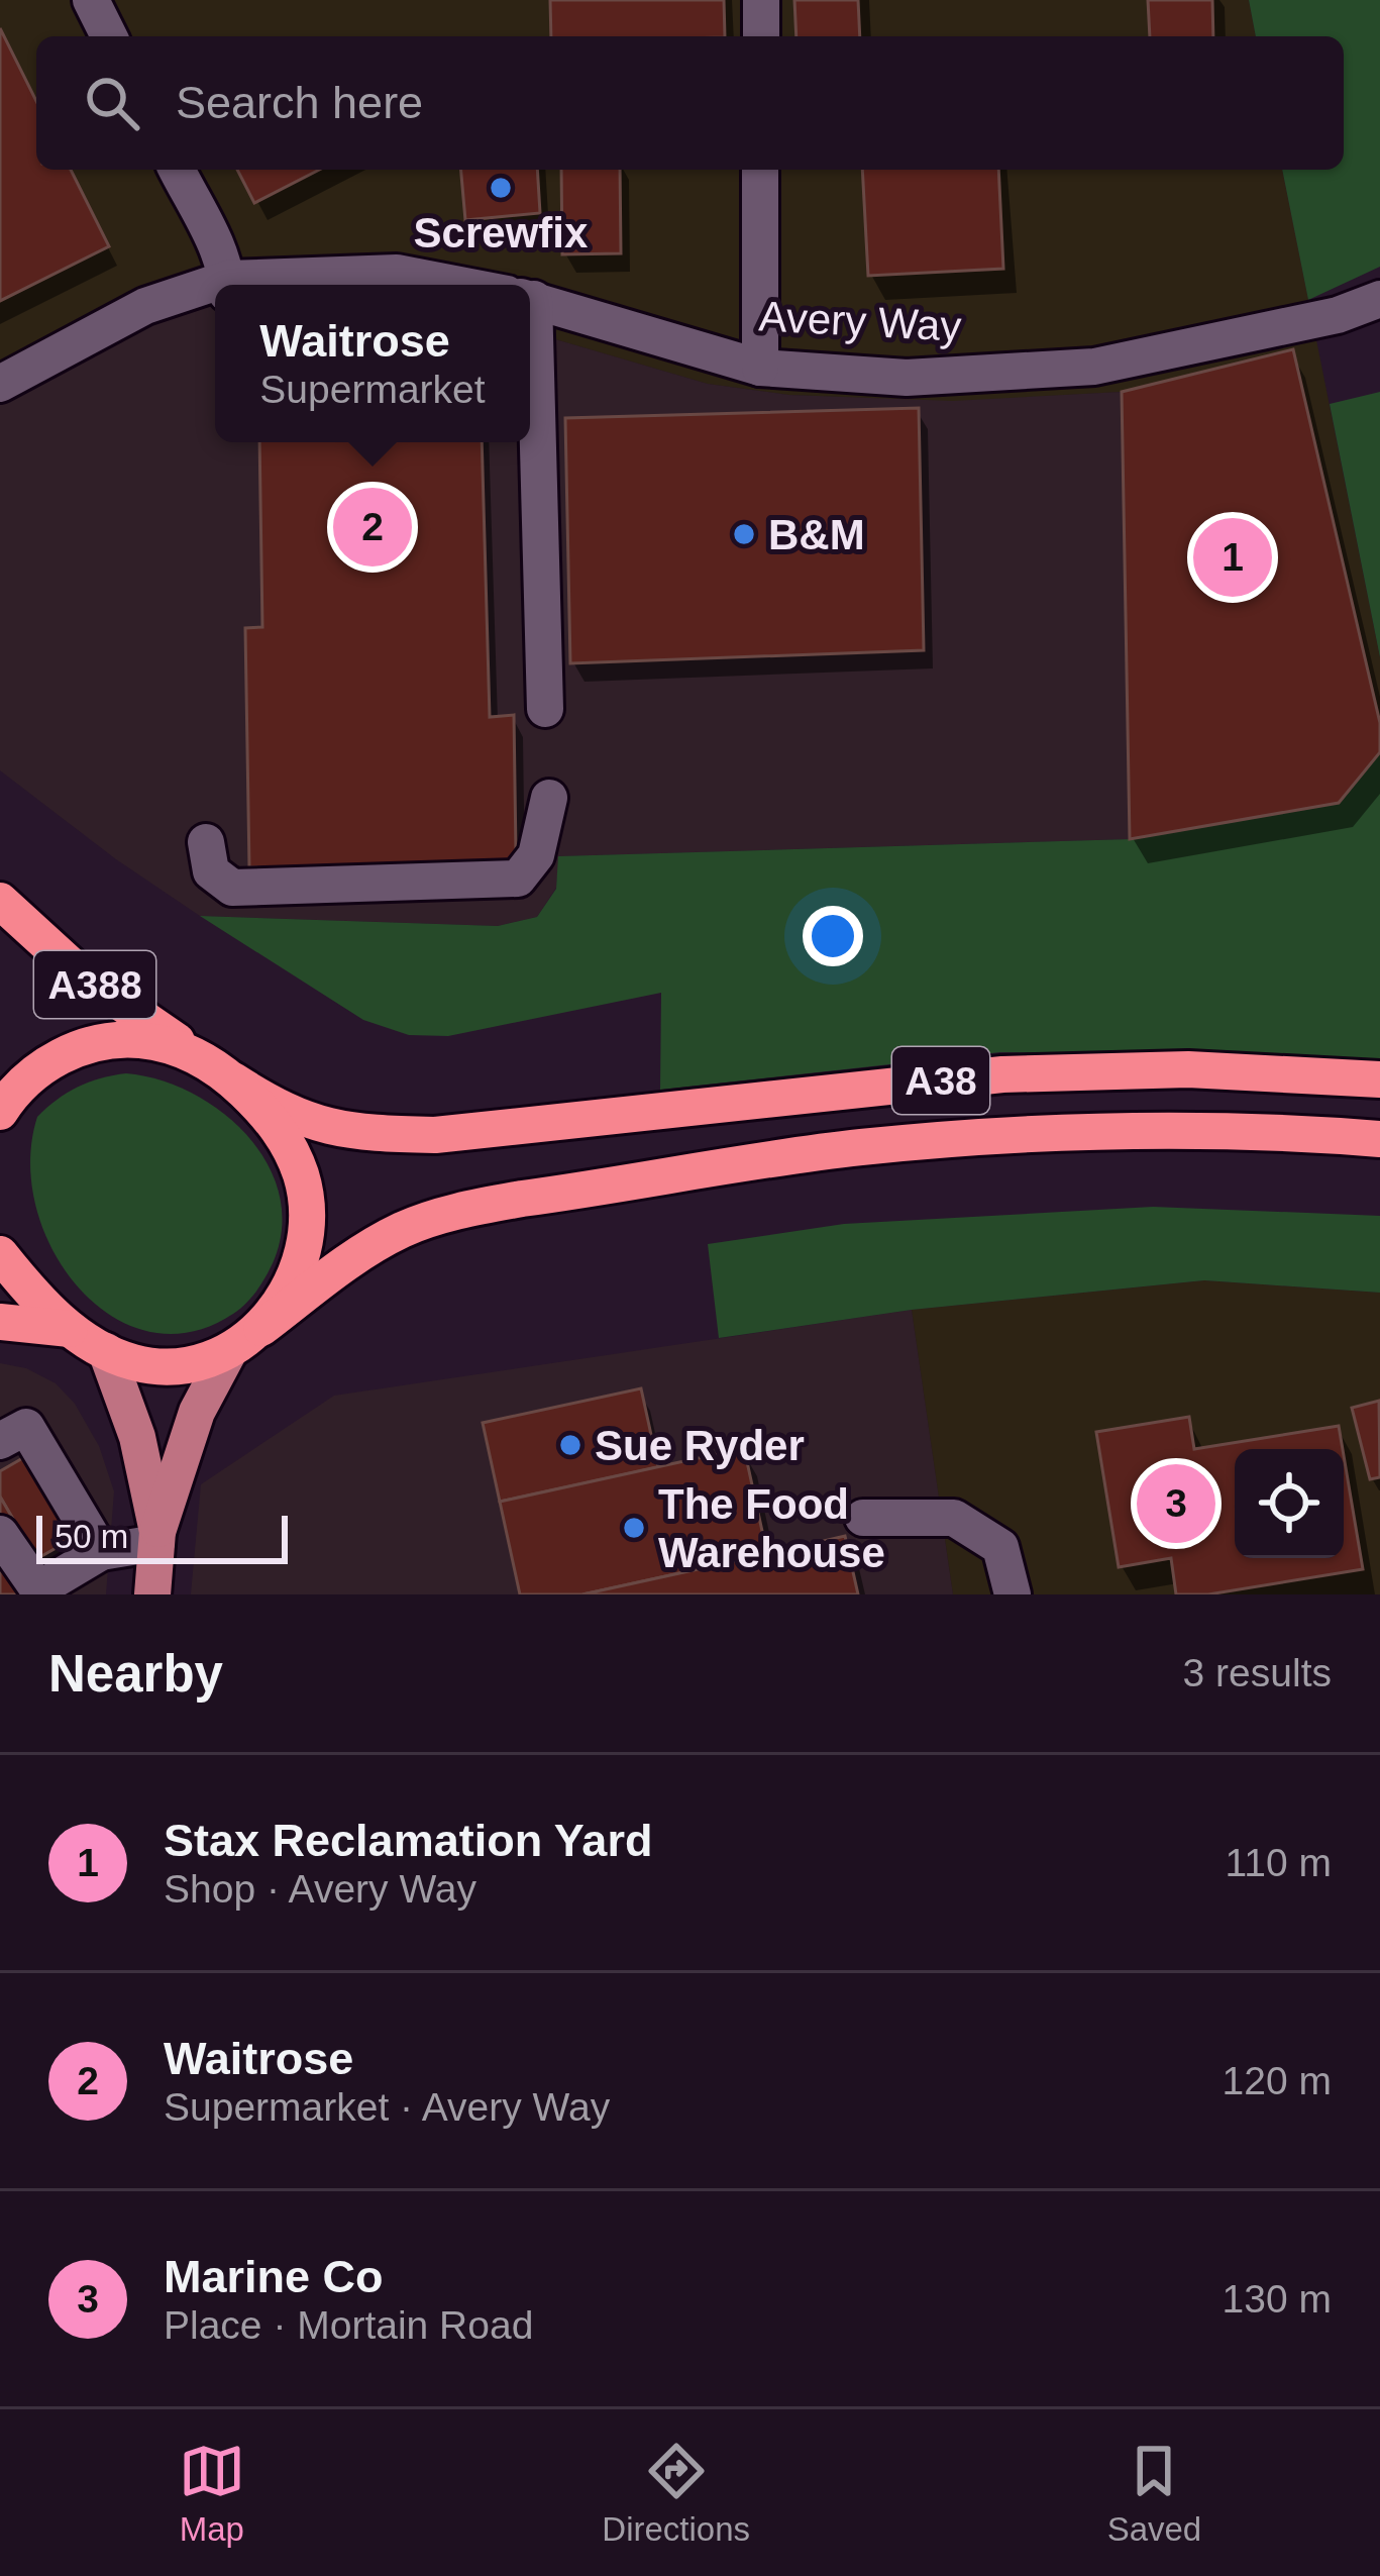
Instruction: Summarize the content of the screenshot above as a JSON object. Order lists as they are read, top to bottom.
{
  "streets": {
    "highway": ["A388", "A38"],
    "street": ["Avery Way"]
  },
  "places": [
    "Screwfix",
    "B&M",
    "Sue Ryder",
    "The Food Warehouse"
  ],
  "scale_bar": "50 m",
  "page": {
    "search": "Search here",
    "popup": ["Waitrose", "Supermarket"],
    "pins": ["2", "1", "3"],
    "scale": "50 m",
    "heading": ["Nearby", "3 results"],
    "list": [
      {
        "mark": "1",
        "name": "Stax Reclamation Yard",
        "note": "Shop · Avery Way",
        "value": "110 m"
      },
      {
        "mark": "2",
        "name": "Waitrose",
        "note": "Supermarket · Avery Way",
        "value": "120 m"
      },
      {
        "mark": "3",
        "name": "Marine Co",
        "note": "Place · Mortain Road",
        "value": "130 m"
      }
    ],
    "nav": ["Map", "Directions", "Saved"]
  }
}
